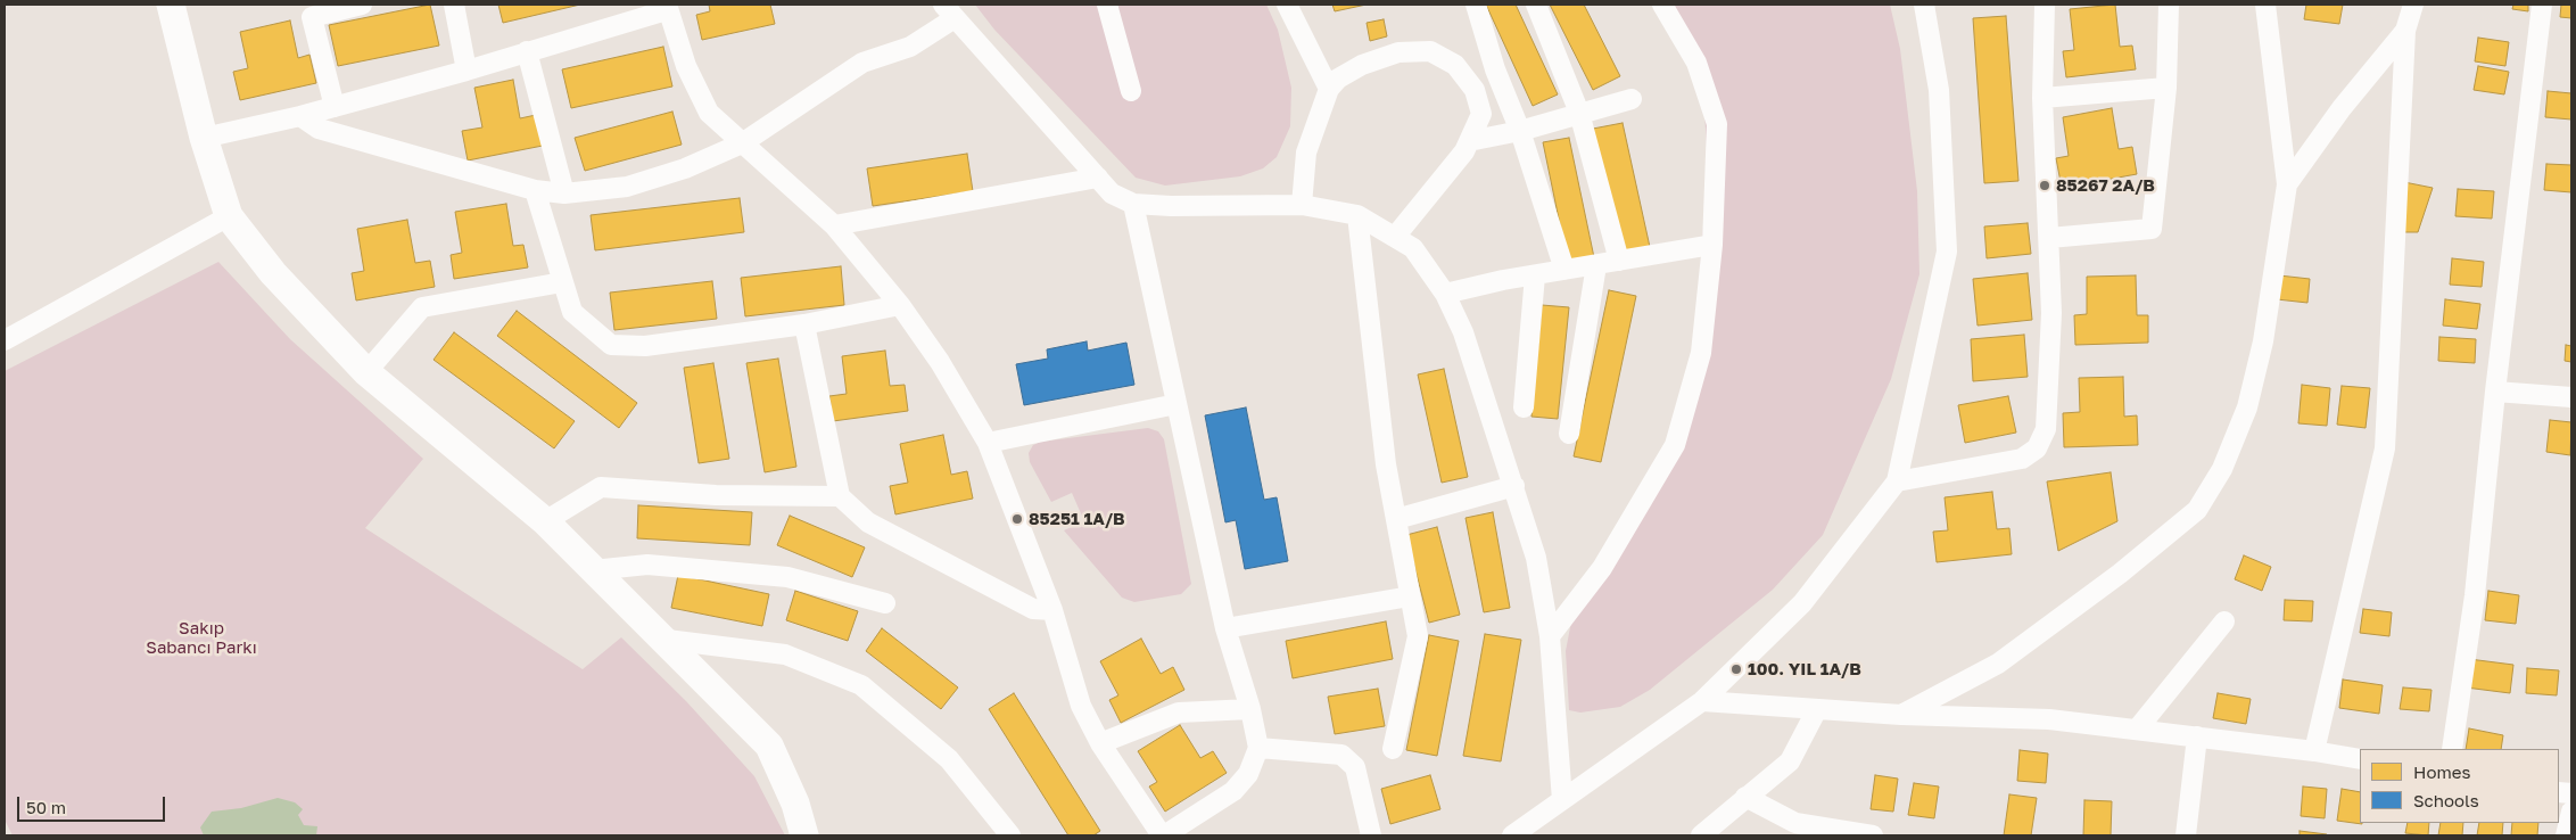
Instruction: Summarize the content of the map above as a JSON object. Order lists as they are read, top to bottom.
{
  "parks": ["Sakıp Sabancı Parkı"],
  "places": ["85267 2A/B", "85251 1A/B", "100. YIL 1A/B"],
  "legend": ["Homes", "Schools"],
  "scale_bar": "50 m"
}
